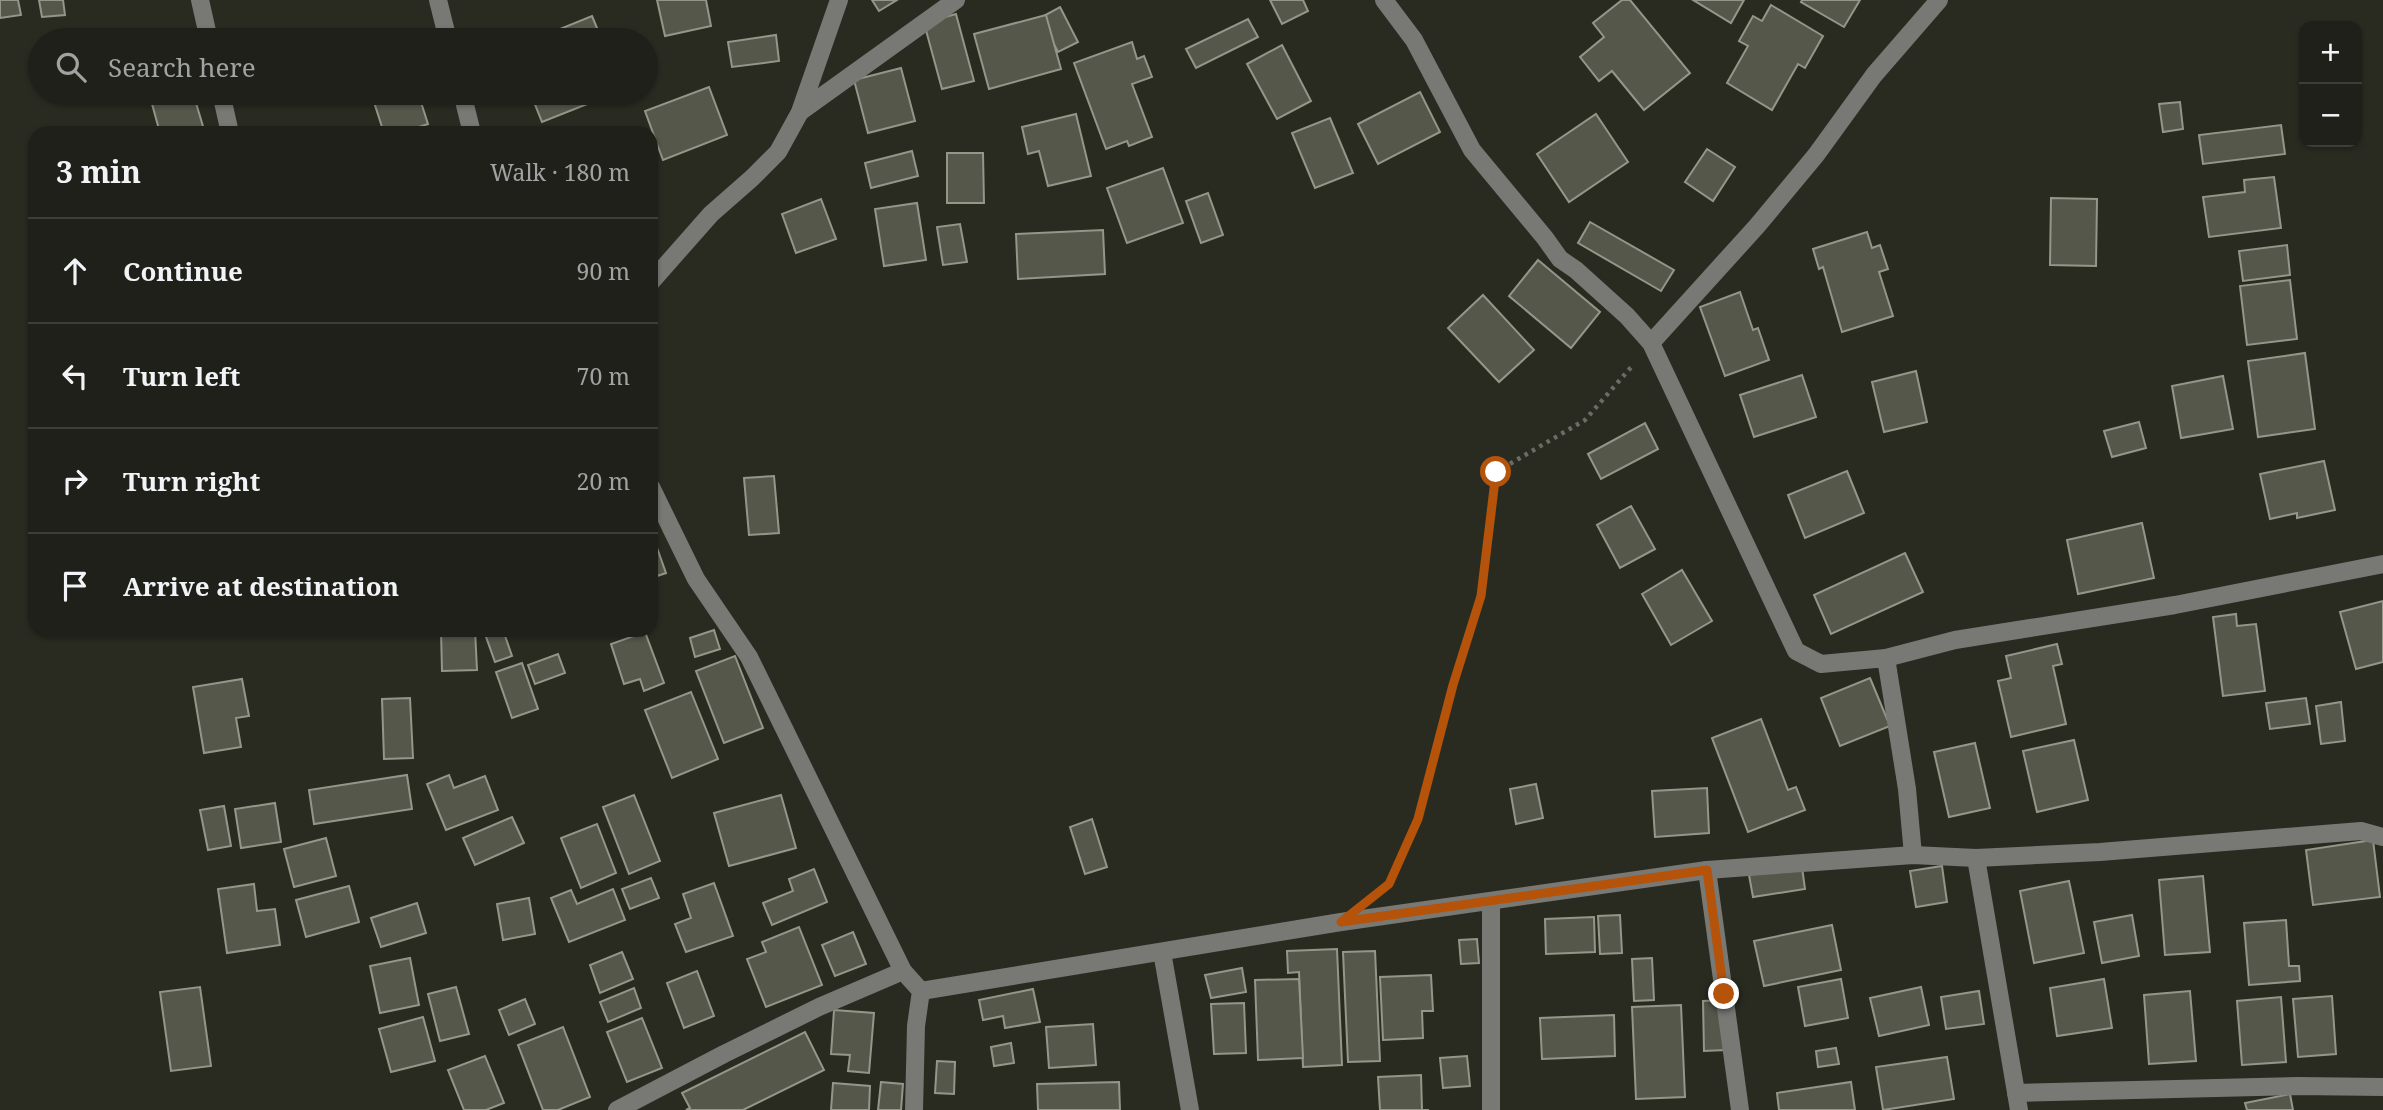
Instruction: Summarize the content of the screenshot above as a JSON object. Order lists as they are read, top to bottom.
{
  "page": {
    "map_buttons": ["+", "−"],
    "search": "Search here",
    "heading": ["3 min", "Walk · 180 m"],
    "list": [
      ["Continue", "90 m"],
      ["Turn left", "70 m"],
      ["Turn right", "20 m"],
      "Arrive at destination"
    ]
  }
}
